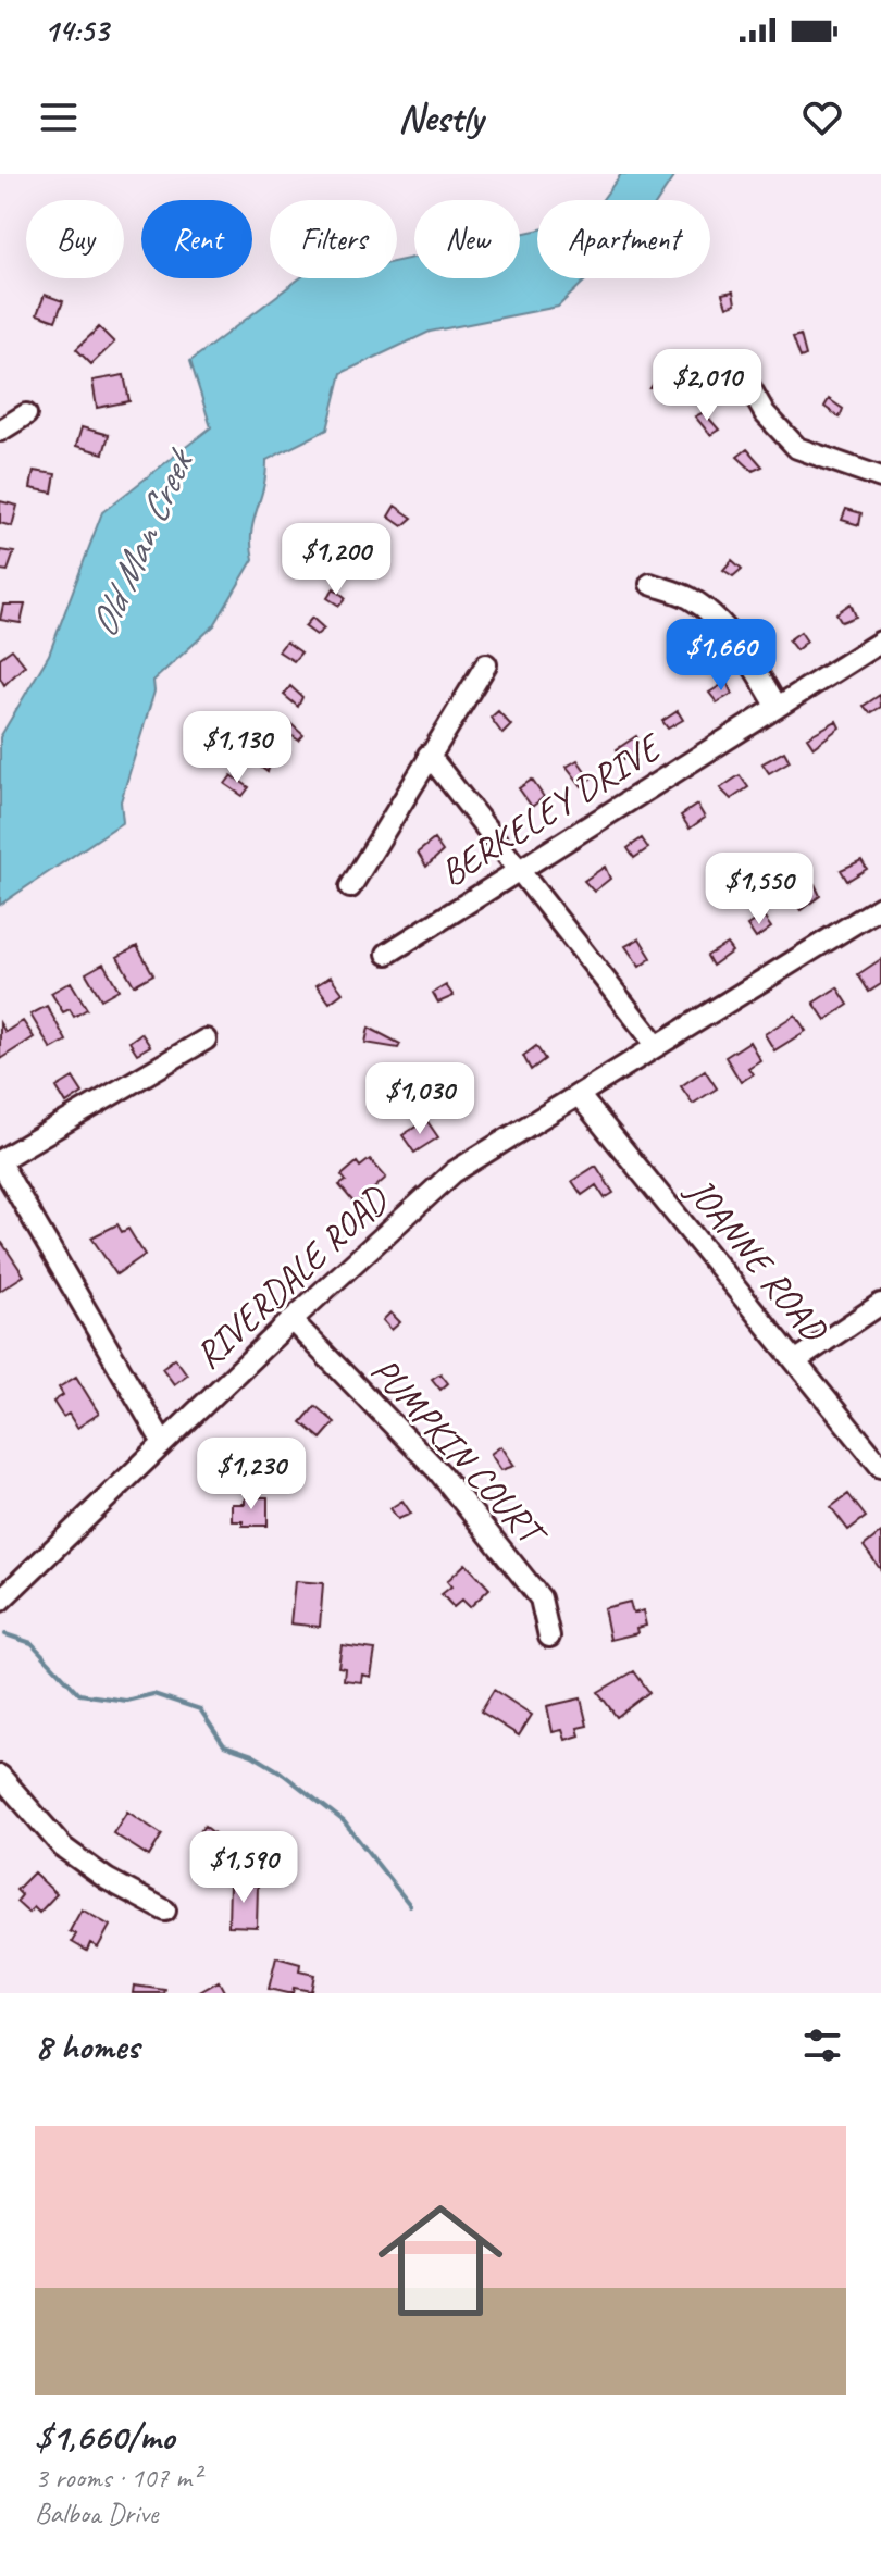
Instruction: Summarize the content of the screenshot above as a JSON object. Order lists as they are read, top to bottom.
{
  "streets": {
    "street": [
      "BERKELEY DRIVE",
      "JOANNE ROAD",
      "RIVERDALE ROAD",
      "PUMPKIN COURT"
    ]
  },
  "crossings": [
    ["JOANNE ROAD", "RIVERDALE ROAD"],
    ["RIVERDALE ROAD", "PUMPKIN COURT"]
  ],
  "water": ["Old Man Creek"],
  "page": {
    "status": "14:53",
    "header": "Nestly",
    "chip": [
      "Buy",
      "Rent",
      "Filters",
      "New",
      "Apartment"
    ],
    "price": [
      "$2,010",
      "$1,200",
      "$1,660",
      "$1,130",
      "$1,550",
      "$1,030",
      "$1,230",
      "$1,590"
    ],
    "heading": "8 homes",
    "list": [
      {
        "name": "$1,660/mo",
        "note": "3 rooms · 107 m² · Balboa Drive"
      }
    ]
  }
}
